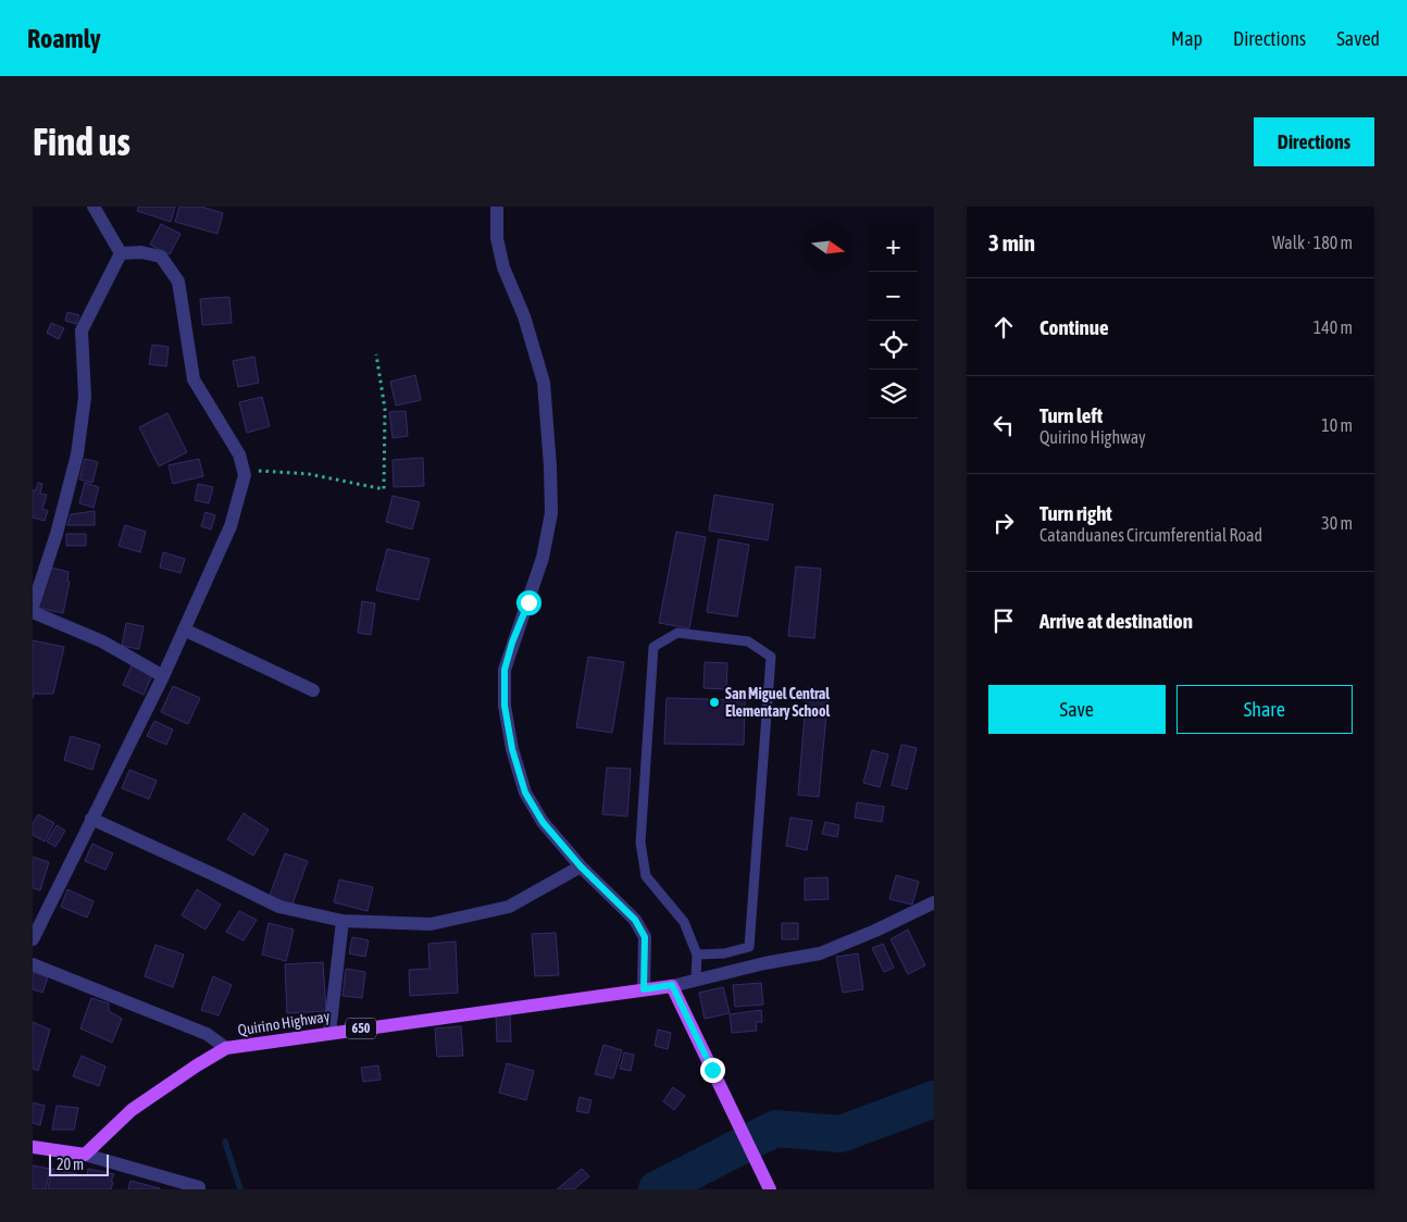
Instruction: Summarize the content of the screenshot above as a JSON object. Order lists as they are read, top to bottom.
{
  "streets": {
    "main road": ["Quirino Highway", "650"]
  },
  "places": ["San Miguel Central Elementary School"],
  "scale_bar": "20 m",
  "north": "right",
  "page": {
    "header": "Roamly",
    "nav": ["Map", "Directions", "Saved"],
    "buttons": [
      "Directions",
      ["Save", "Share"]
    ],
    "title": "Find us",
    "heading": ["3 min", "Walk · 180 m"],
    "map_buttons": ["+", "−"],
    "list": [
      ["Continue", "140 m"],
      ["Turn left", "Quirino Highway", "10 m"],
      ["Turn right", "Catanduanes Circumferential Road", "30 m"],
      "Arrive at destination"
    ],
    "scale": "20 m"
  }
}
